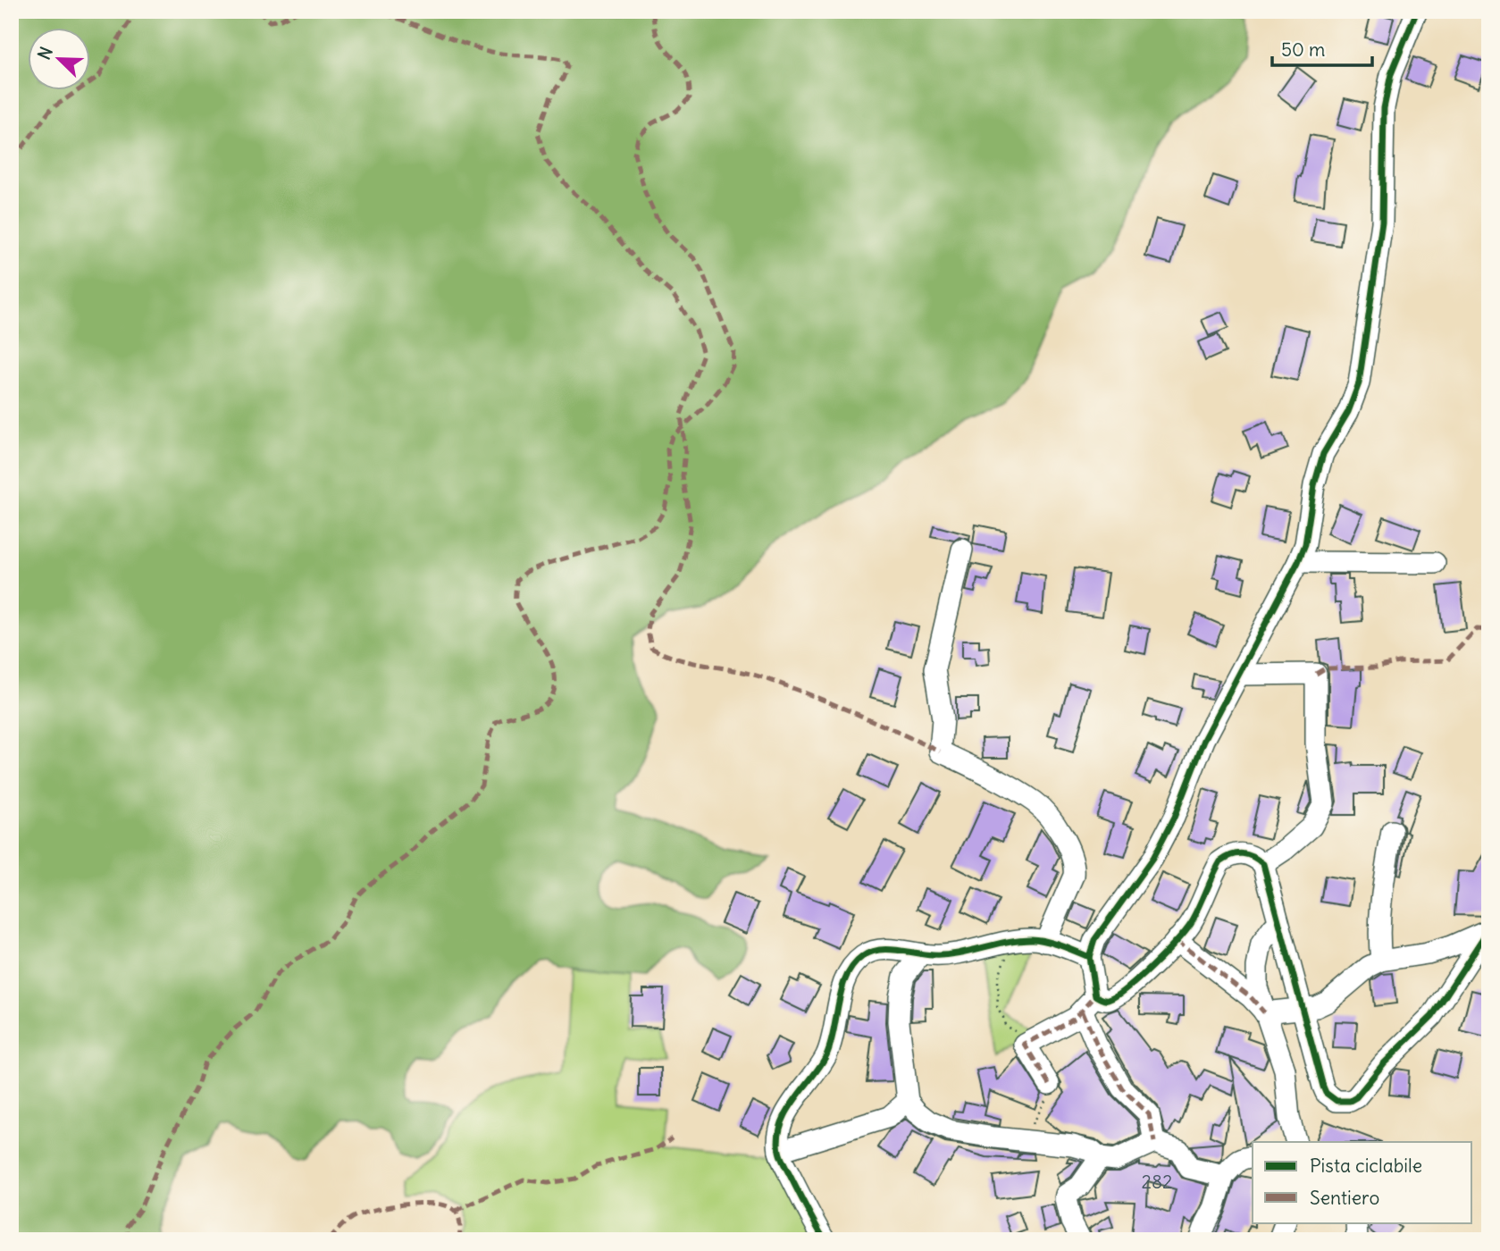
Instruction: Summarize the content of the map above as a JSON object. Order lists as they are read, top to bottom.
{
  "house_numbers": ["282"],
  "legend": ["Pista ciclabile", "Sentiero"],
  "scale_bar": "50 m",
  "north": "top left"
}
